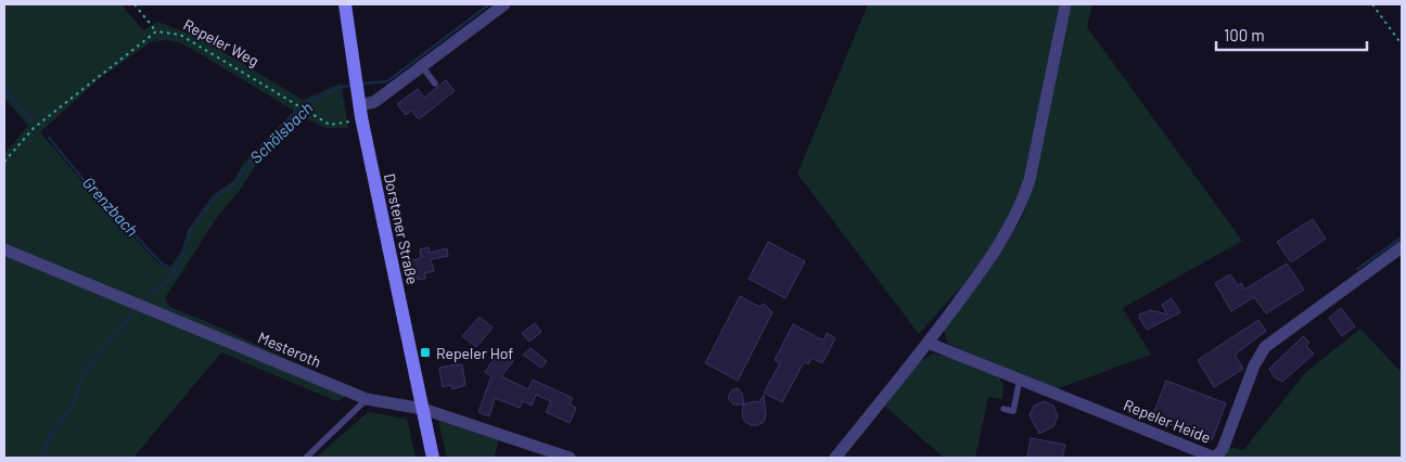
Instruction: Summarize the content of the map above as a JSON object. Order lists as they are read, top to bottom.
{
  "streets": {
    "main road": ["Dorstener Straße"],
    "street": ["Mesteroth", "Repeler Heide"],
    "path": ["Repeler Weg"]
  },
  "crossings": [
    ["Repeler Weg", "Dorstener Straße"],
    ["Dorstener Straße", "Mesteroth"]
  ],
  "water": ["Schölsbach", "Grenzbach"],
  "places": {
    "transit": ["Repeler Hof"]
  },
  "scale_bar": "100 m"
}
